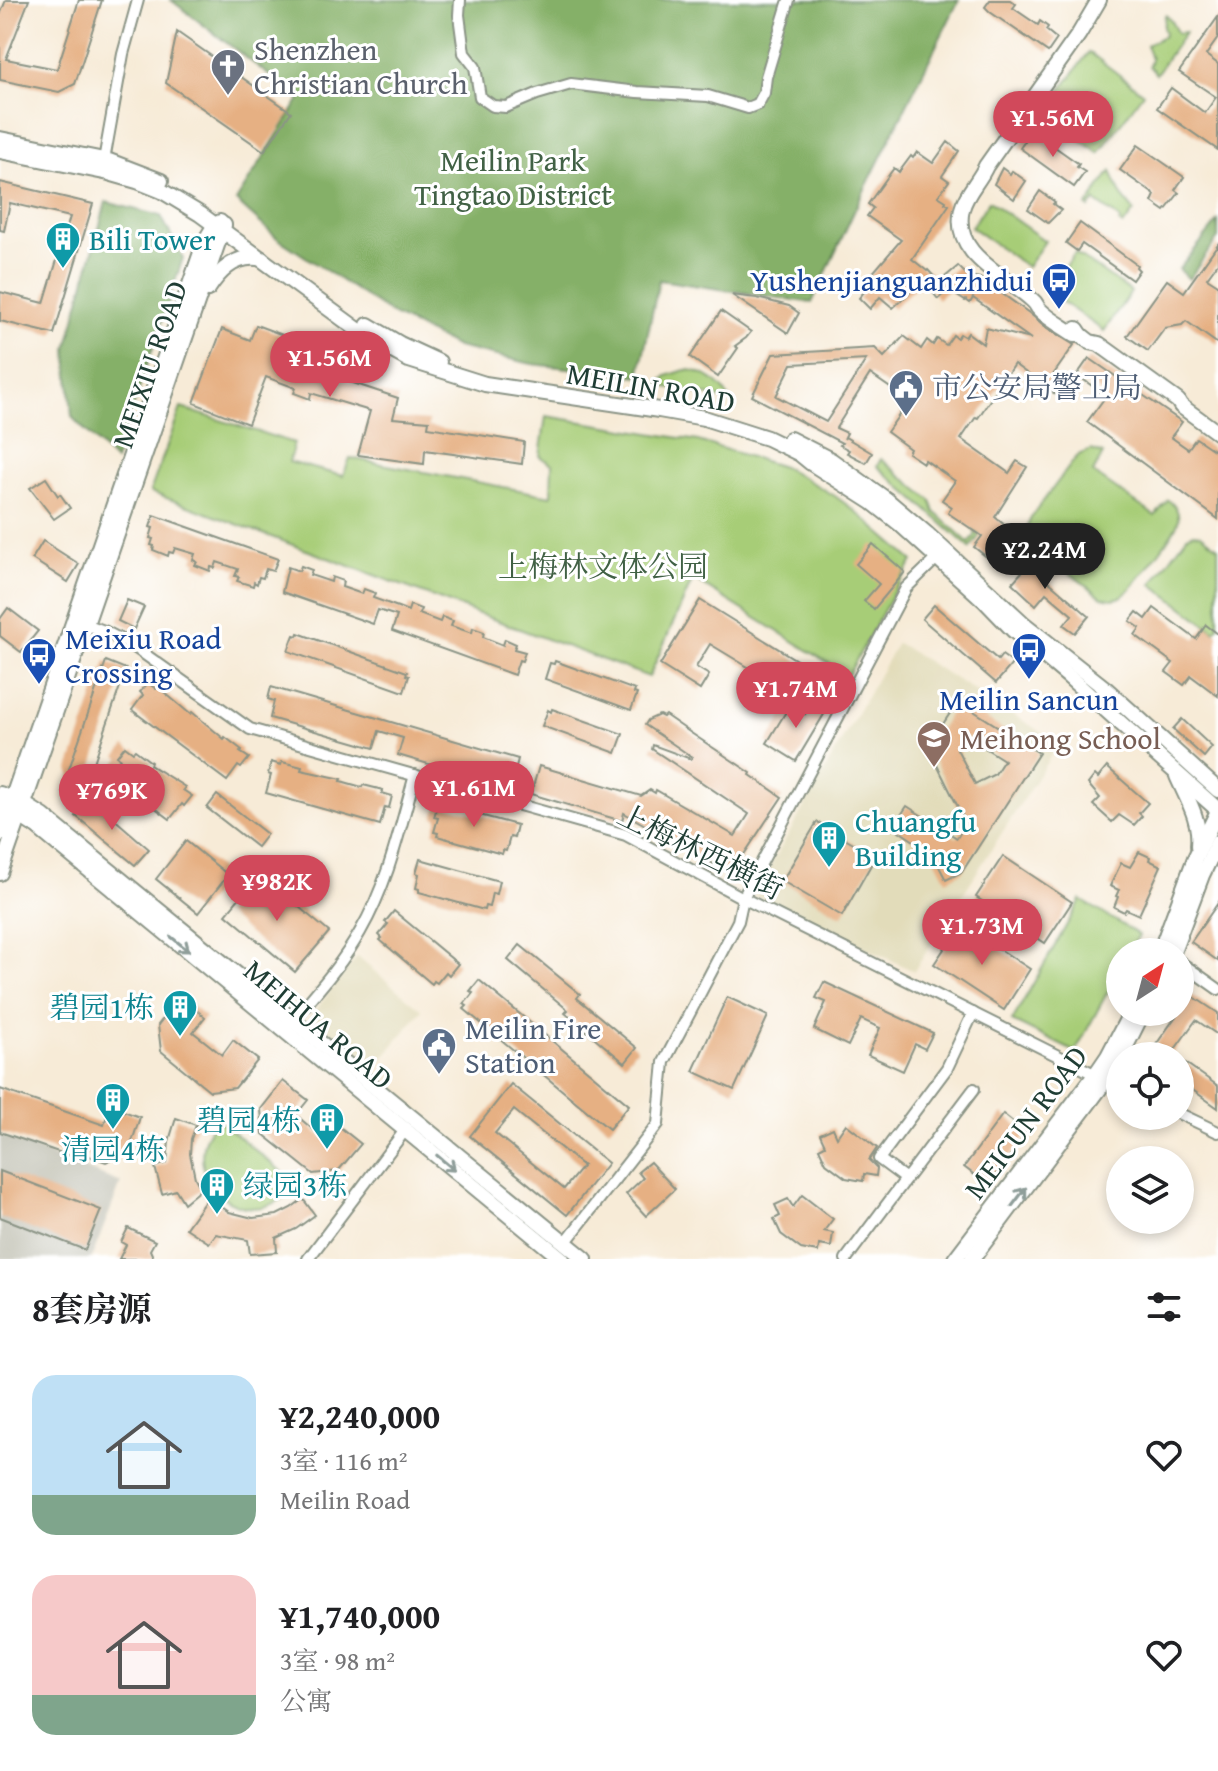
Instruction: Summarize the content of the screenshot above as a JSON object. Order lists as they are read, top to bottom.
{
  "streets": {
    "main road": [
      "MEIXIU ROAD",
      "MEILIN ROAD",
      "MEIHUA ROAD",
      "MEICUN ROAD"
    ],
    "street": ["上梅林西横街"]
  },
  "crossings": [
    ["MEIXIU ROAD", "MEILIN ROAD"],
    ["MEIXIU ROAD", "上梅林西横街"],
    ["MEIXIU ROAD", "MEIHUA ROAD"],
    ["上梅林西横街", "MEICUN ROAD"]
  ],
  "parks": ["Meilin Park Tingtao District", "上梅林文体公园"],
  "places": {
    "church": ["Shenzhen Christian Church"],
    "building": [
      "Bili Tower",
      "Chuangfu Building",
      "碧园1栋",
      "清园4栋",
      "碧园4栋",
      "绿园3栋"
    ],
    "bus stop": ["Yushenjianguanzhidui", "Meilin Sancun", "Meixiu Road Crossing"],
    "public building": ["市公安局警卫局", "Meilin Fire Station"],
    "school or university": ["Meihong School"]
  },
  "north": "top right",
  "page": {
    "price": [
      "¥1.56M",
      "¥1.56M",
      "¥2.24M",
      "¥1.74M",
      "¥1.61M",
      "¥769K",
      "¥982K",
      "¥1.73M"
    ],
    "heading": "8套房源",
    "list": [
      {
        "name": "¥2,240,000",
        "note": "3室 · 116 m² · Meilin Road"
      },
      {
        "name": "¥1,740,000",
        "note": "3室 · 98 m² · 公寓"
      }
    ]
  }
}
